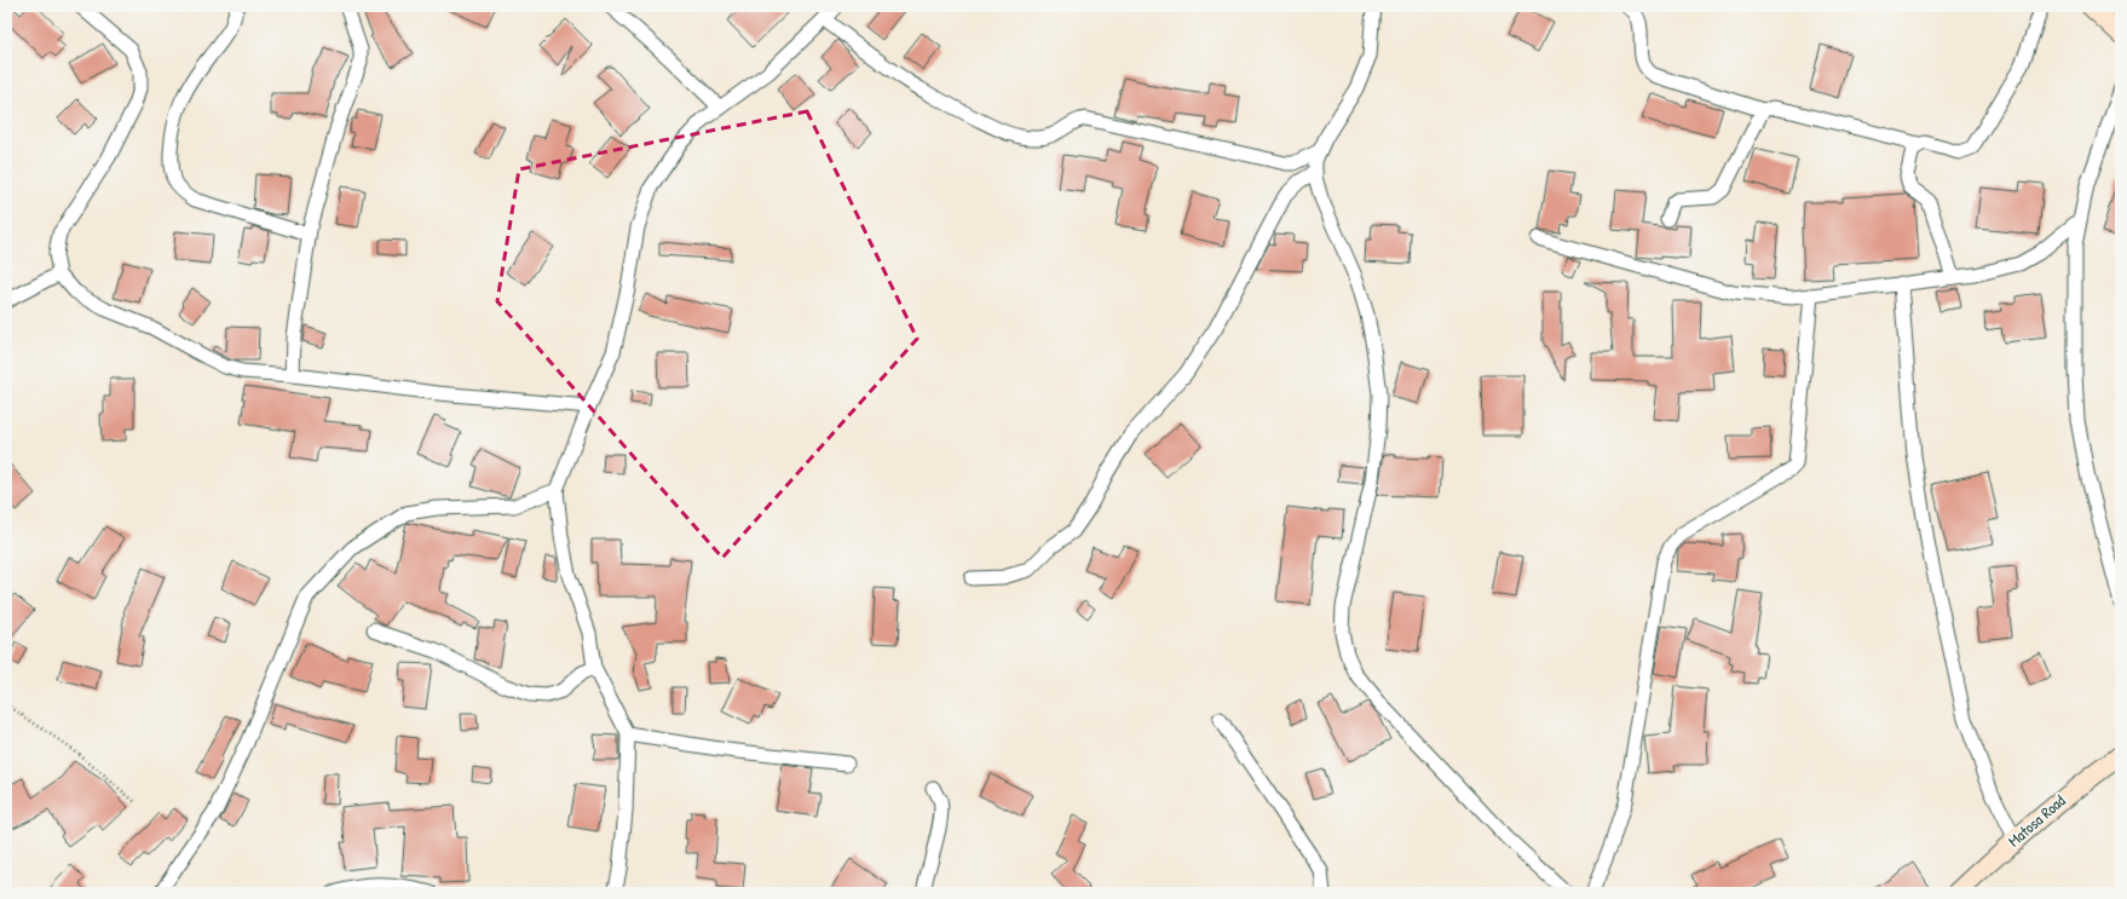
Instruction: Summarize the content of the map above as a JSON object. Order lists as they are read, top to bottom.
{
  "streets": {
    "street": ["Matosa Road"]
  }
}
